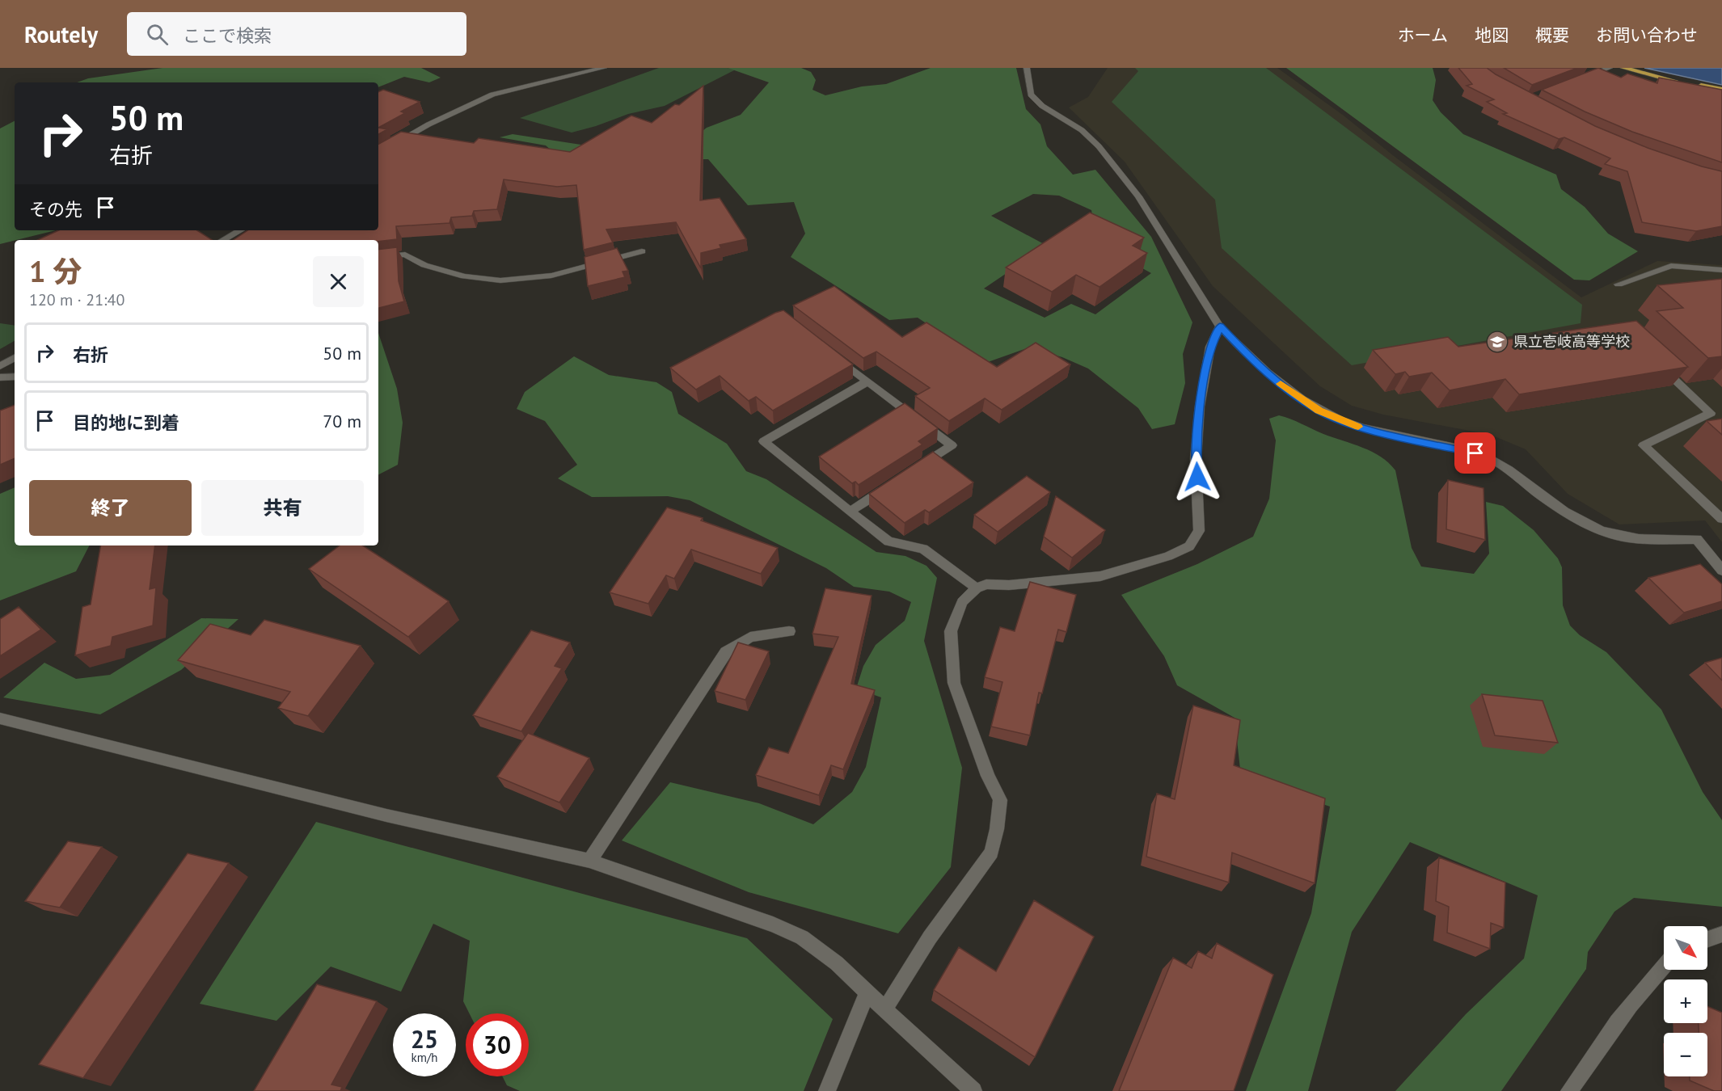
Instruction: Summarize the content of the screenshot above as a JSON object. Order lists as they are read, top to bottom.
{
  "places": {
    "school or university": ["県立壱岐高等学校"]
  },
  "north": "bottom right",
  "page": {
    "header": "Routely",
    "search": "ここで検索",
    "nav": [
      "ホーム",
      "地図",
      "概要",
      "お問い合わせ"
    ],
    "turn": ["50 m", "右折"],
    "then": "その先",
    "heading": ["1 分", "120 m · 21:40"],
    "list": [
      {
        "name": "右折",
        "value": "50 m"
      },
      {
        "name": "目的地に到着",
        "value": "70 m"
      }
    ],
    "buttons": ["終了", "共有"],
    "map_buttons": ["+", "−"],
    "speed": "25 km/h",
    "limit": "30"
  }
}
